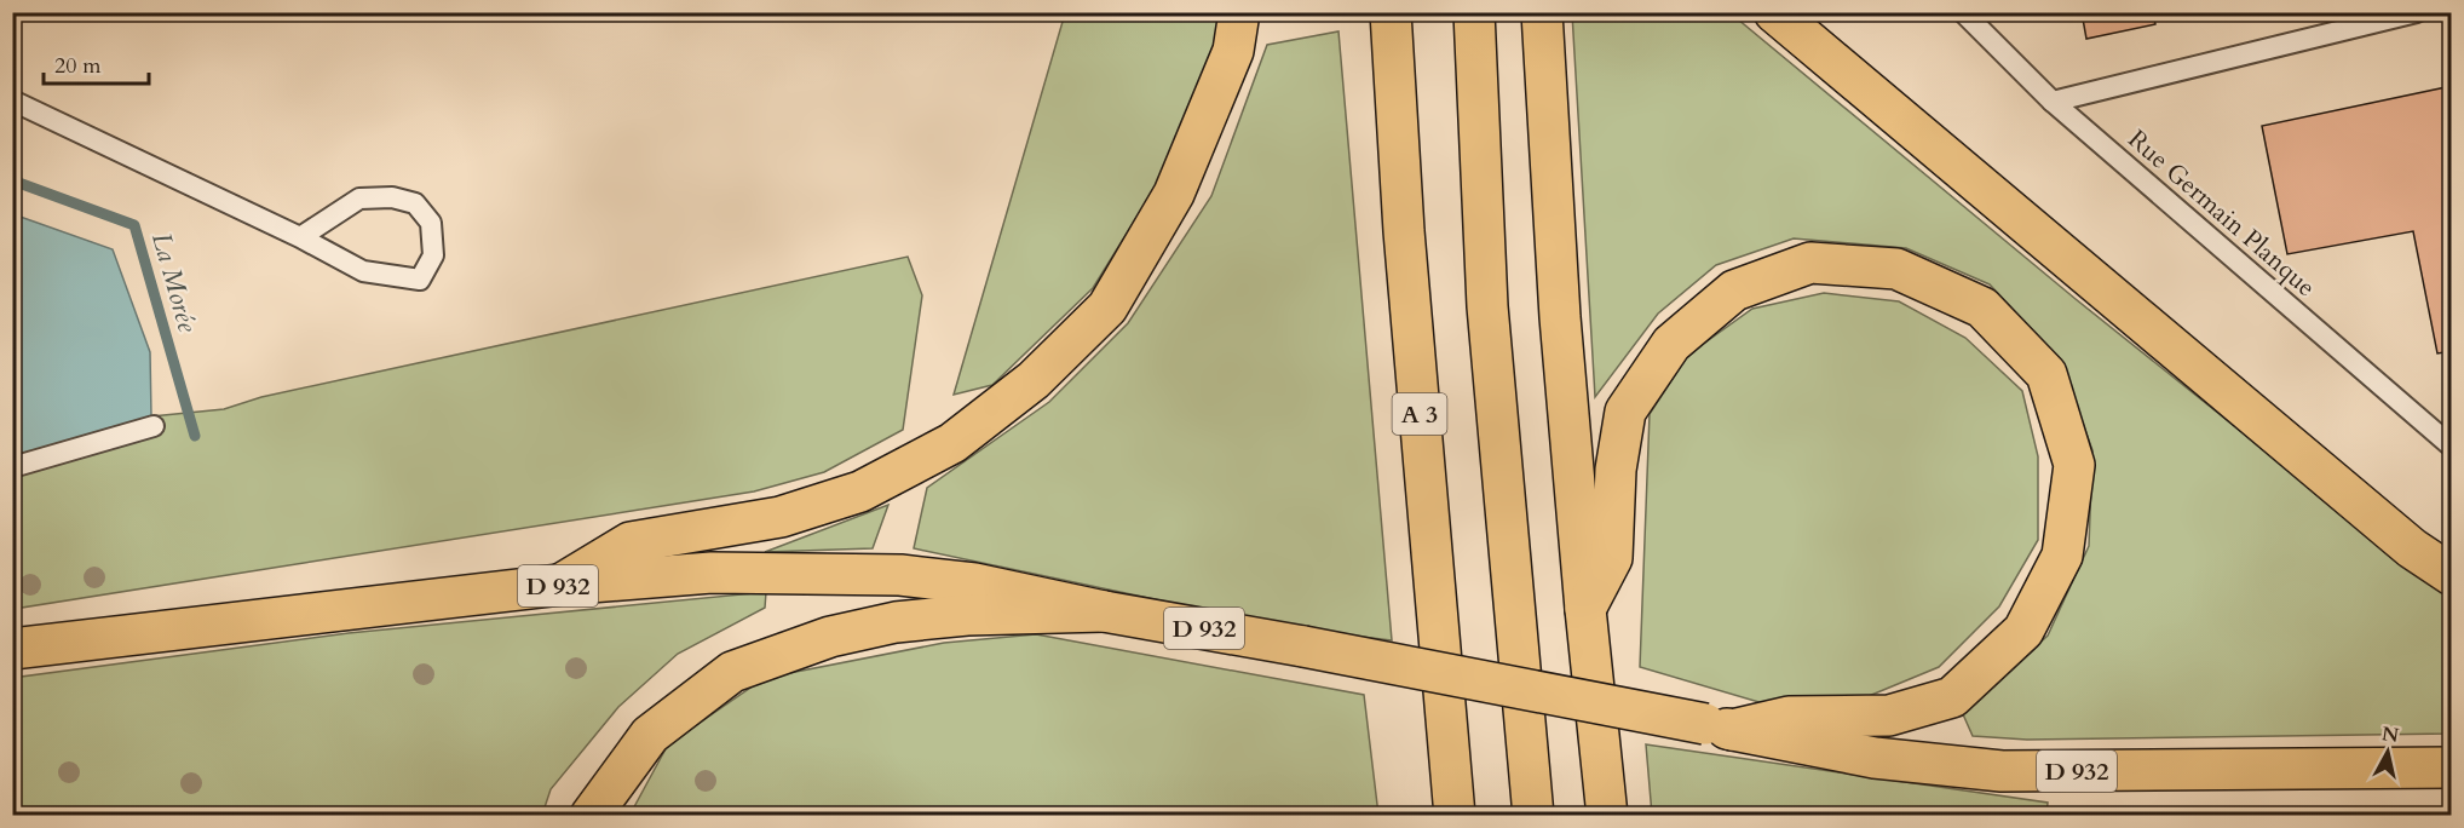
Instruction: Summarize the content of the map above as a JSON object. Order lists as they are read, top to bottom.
{
  "streets": {
    "main road": ["A 3", "D 932"],
    "lane": ["Rue Germain Planque"]
  },
  "water": ["La Morée"],
  "scale_bar": "20 m",
  "north": "top"
}
